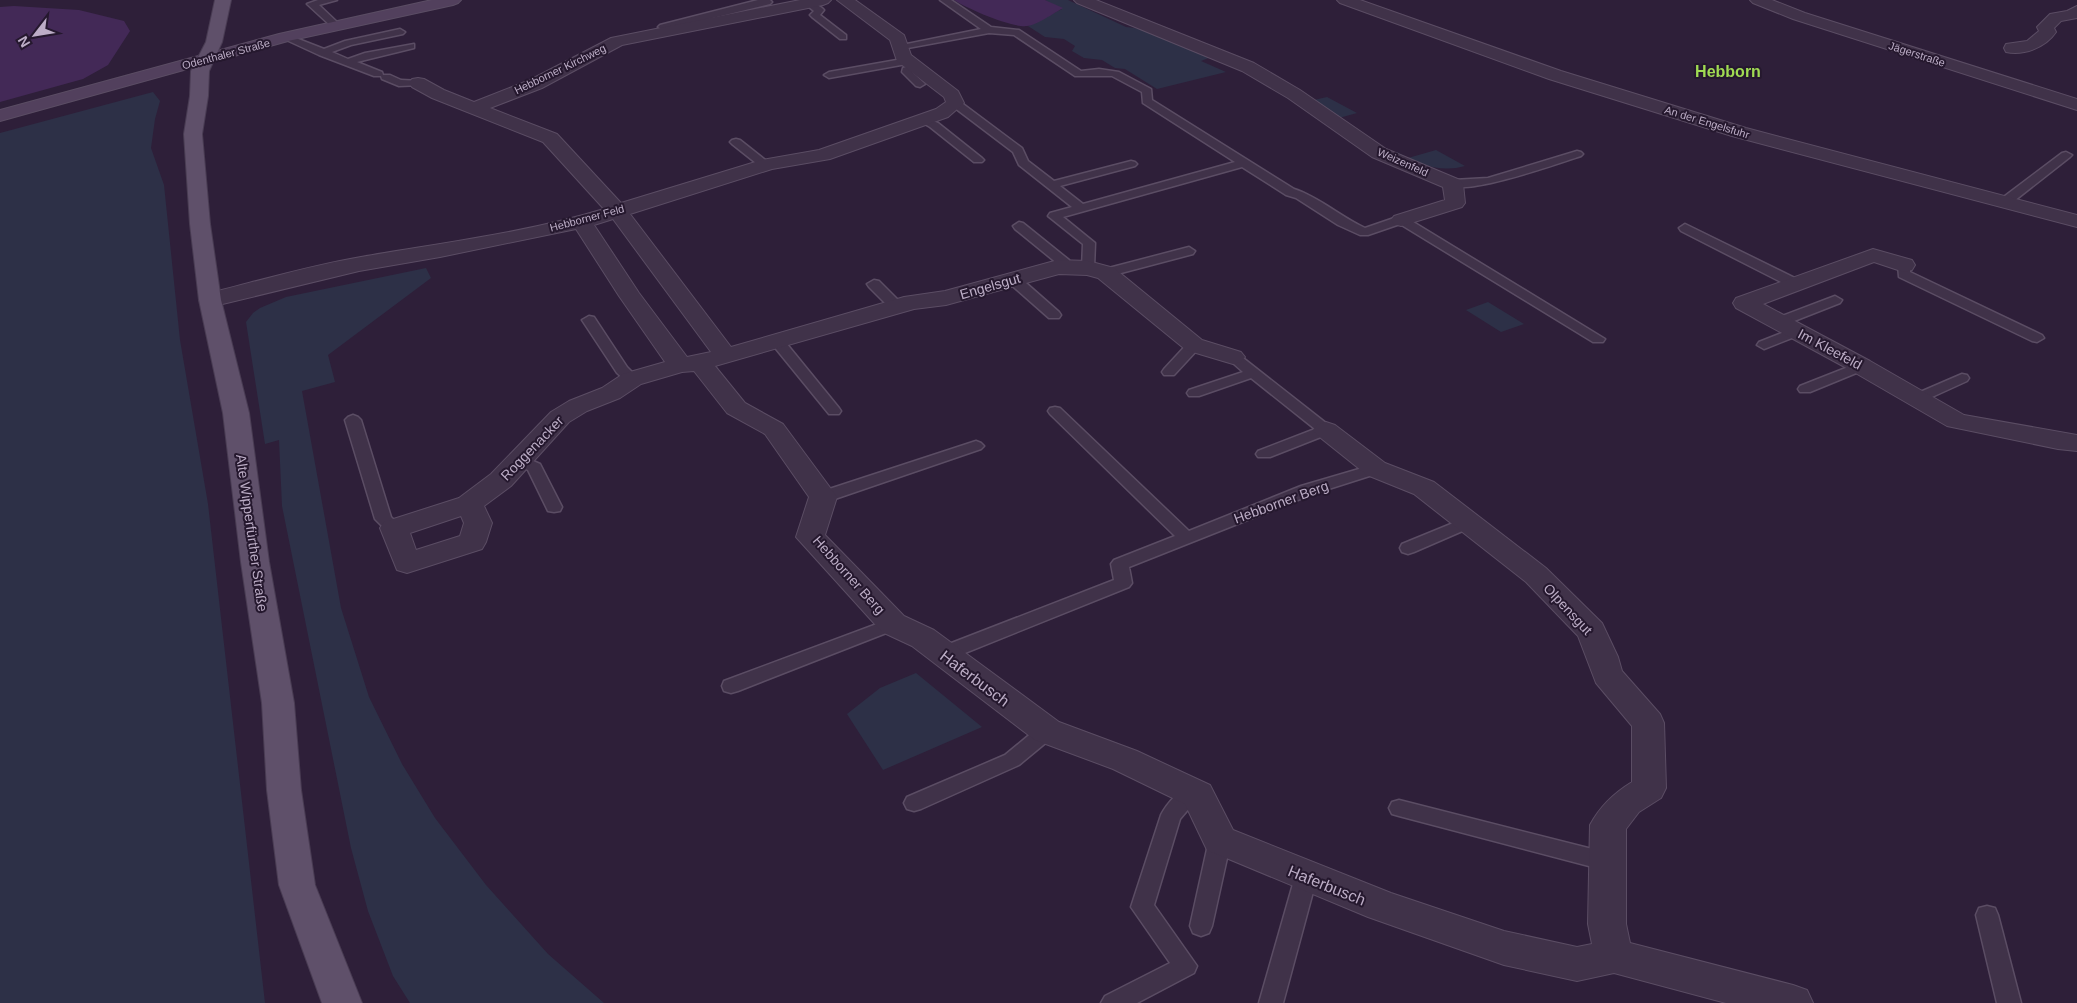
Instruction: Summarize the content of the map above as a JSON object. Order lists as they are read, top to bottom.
{
  "streets": {
    "main road": ["Odenthaler Straße", "Alte Wipperfürther Straße"],
    "street": [
      "Jägerstraße",
      "Hebborner Kirchweg",
      "An der Engelsfuhr",
      "Weizenfeld",
      "Hebborner Feld",
      "Engelsgut",
      "Im Kleefeld",
      "Roggenacker",
      "Hebborner Berg",
      "Olpensgut",
      "Haferbusch"
    ]
  },
  "crossings": [
    ["Odenthaler Straße", "Alte Wipperfürther Straße"],
    ["Hebborner Feld", "Alte Wipperfürther Straße"],
    ["Hebborner Berg", "Olpensgut"],
    ["Hebborner Berg", "Haferbusch"],
    ["Olpensgut", "Haferbusch"]
  ],
  "districts": ["Hebborn"],
  "north": "bottom left"
}
